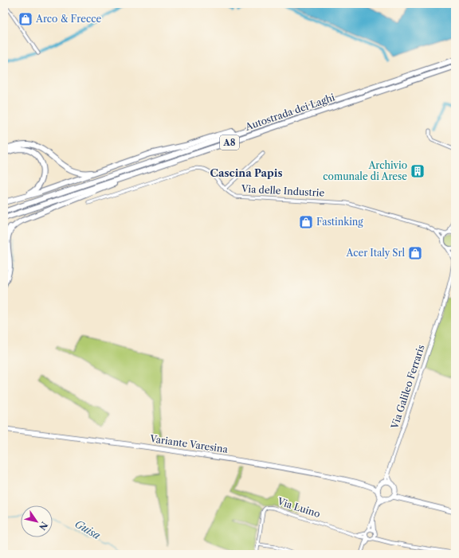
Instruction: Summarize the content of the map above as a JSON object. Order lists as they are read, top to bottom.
{
  "streets": {
    "highway": ["Autostrada dei Laghi", "A8"],
    "main road": ["Variante Varesina"],
    "street": ["Via delle Industrie", "Via Galileo Ferraris", "Via Luino"]
  },
  "crossings": [
    ["Via Galileo Ferraris", "Variante Varesina"]
  ],
  "districts": ["Cascina Papis"],
  "water": ["Guisa"],
  "places": {
    "shop": ["Arco & Frecce", "Fastinking", "Acer Italy Srl"],
    "building": ["Archivio comunale di Arese"]
  },
  "north": "bottom right"
}
